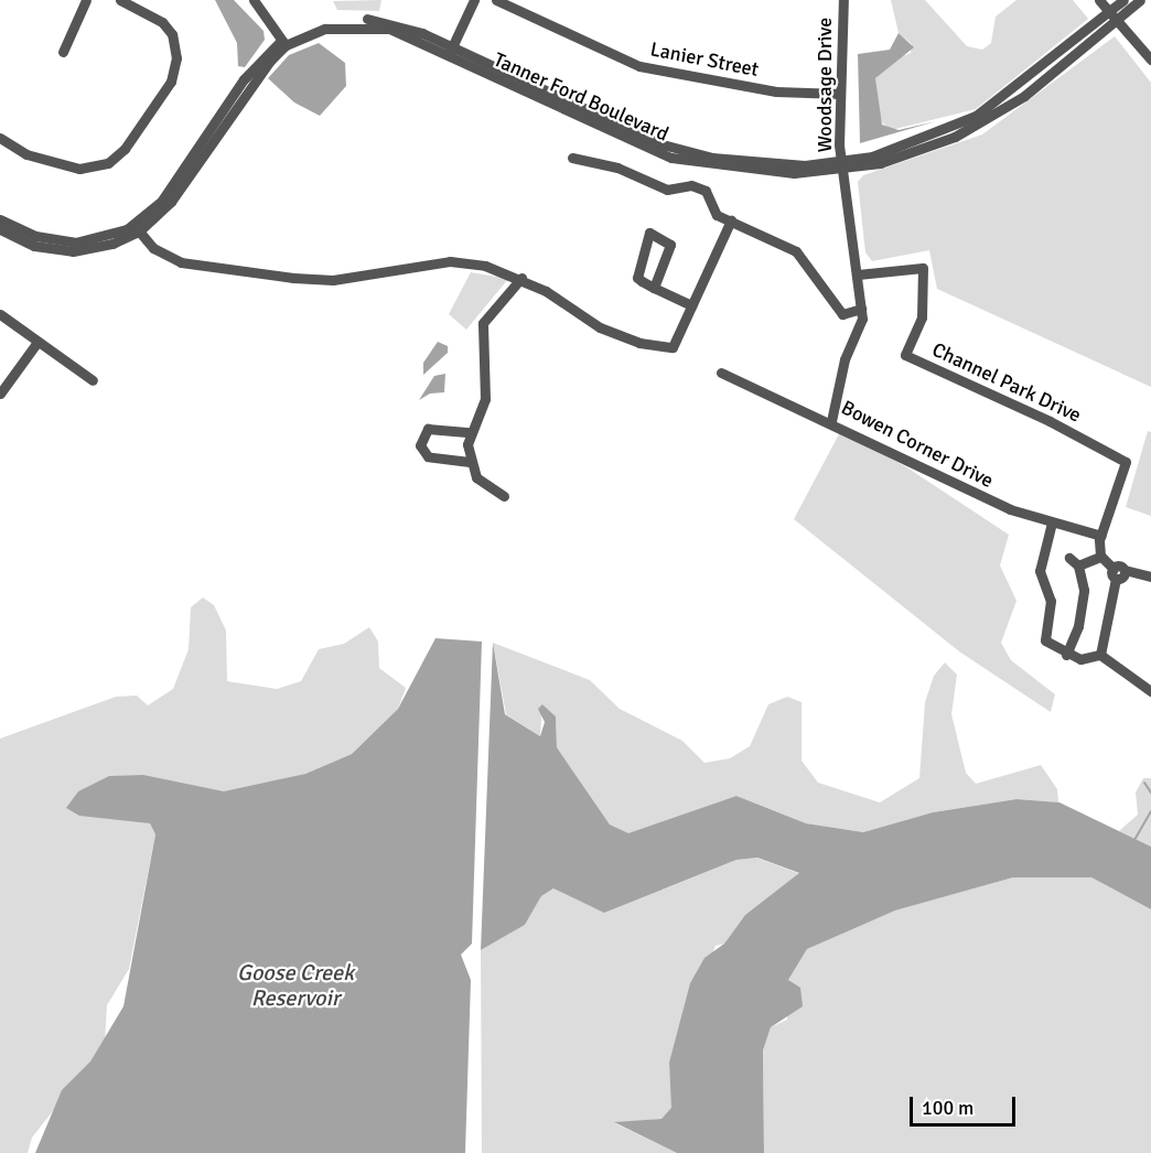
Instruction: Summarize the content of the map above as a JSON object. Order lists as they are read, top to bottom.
{
  "streets": {
    "street": [
      "Lanier Street",
      "Woodsage Drive",
      "Tanner Ford Boulevard",
      "Channel Park Drive",
      "Bowen Corner Drive"
    ]
  },
  "crossings": [
    ["Lanier Street", "Woodsage Drive"],
    ["Woodsage Drive", "Tanner Ford Boulevard"],
    ["Woodsage Drive", "Channel Park Drive"],
    ["Woodsage Drive", "Bowen Corner Drive"],
    ["Channel Park Drive", "Bowen Corner Drive"]
  ],
  "water": ["Goose Creek Reservoir"],
  "scale_bar": "100 m"
}
